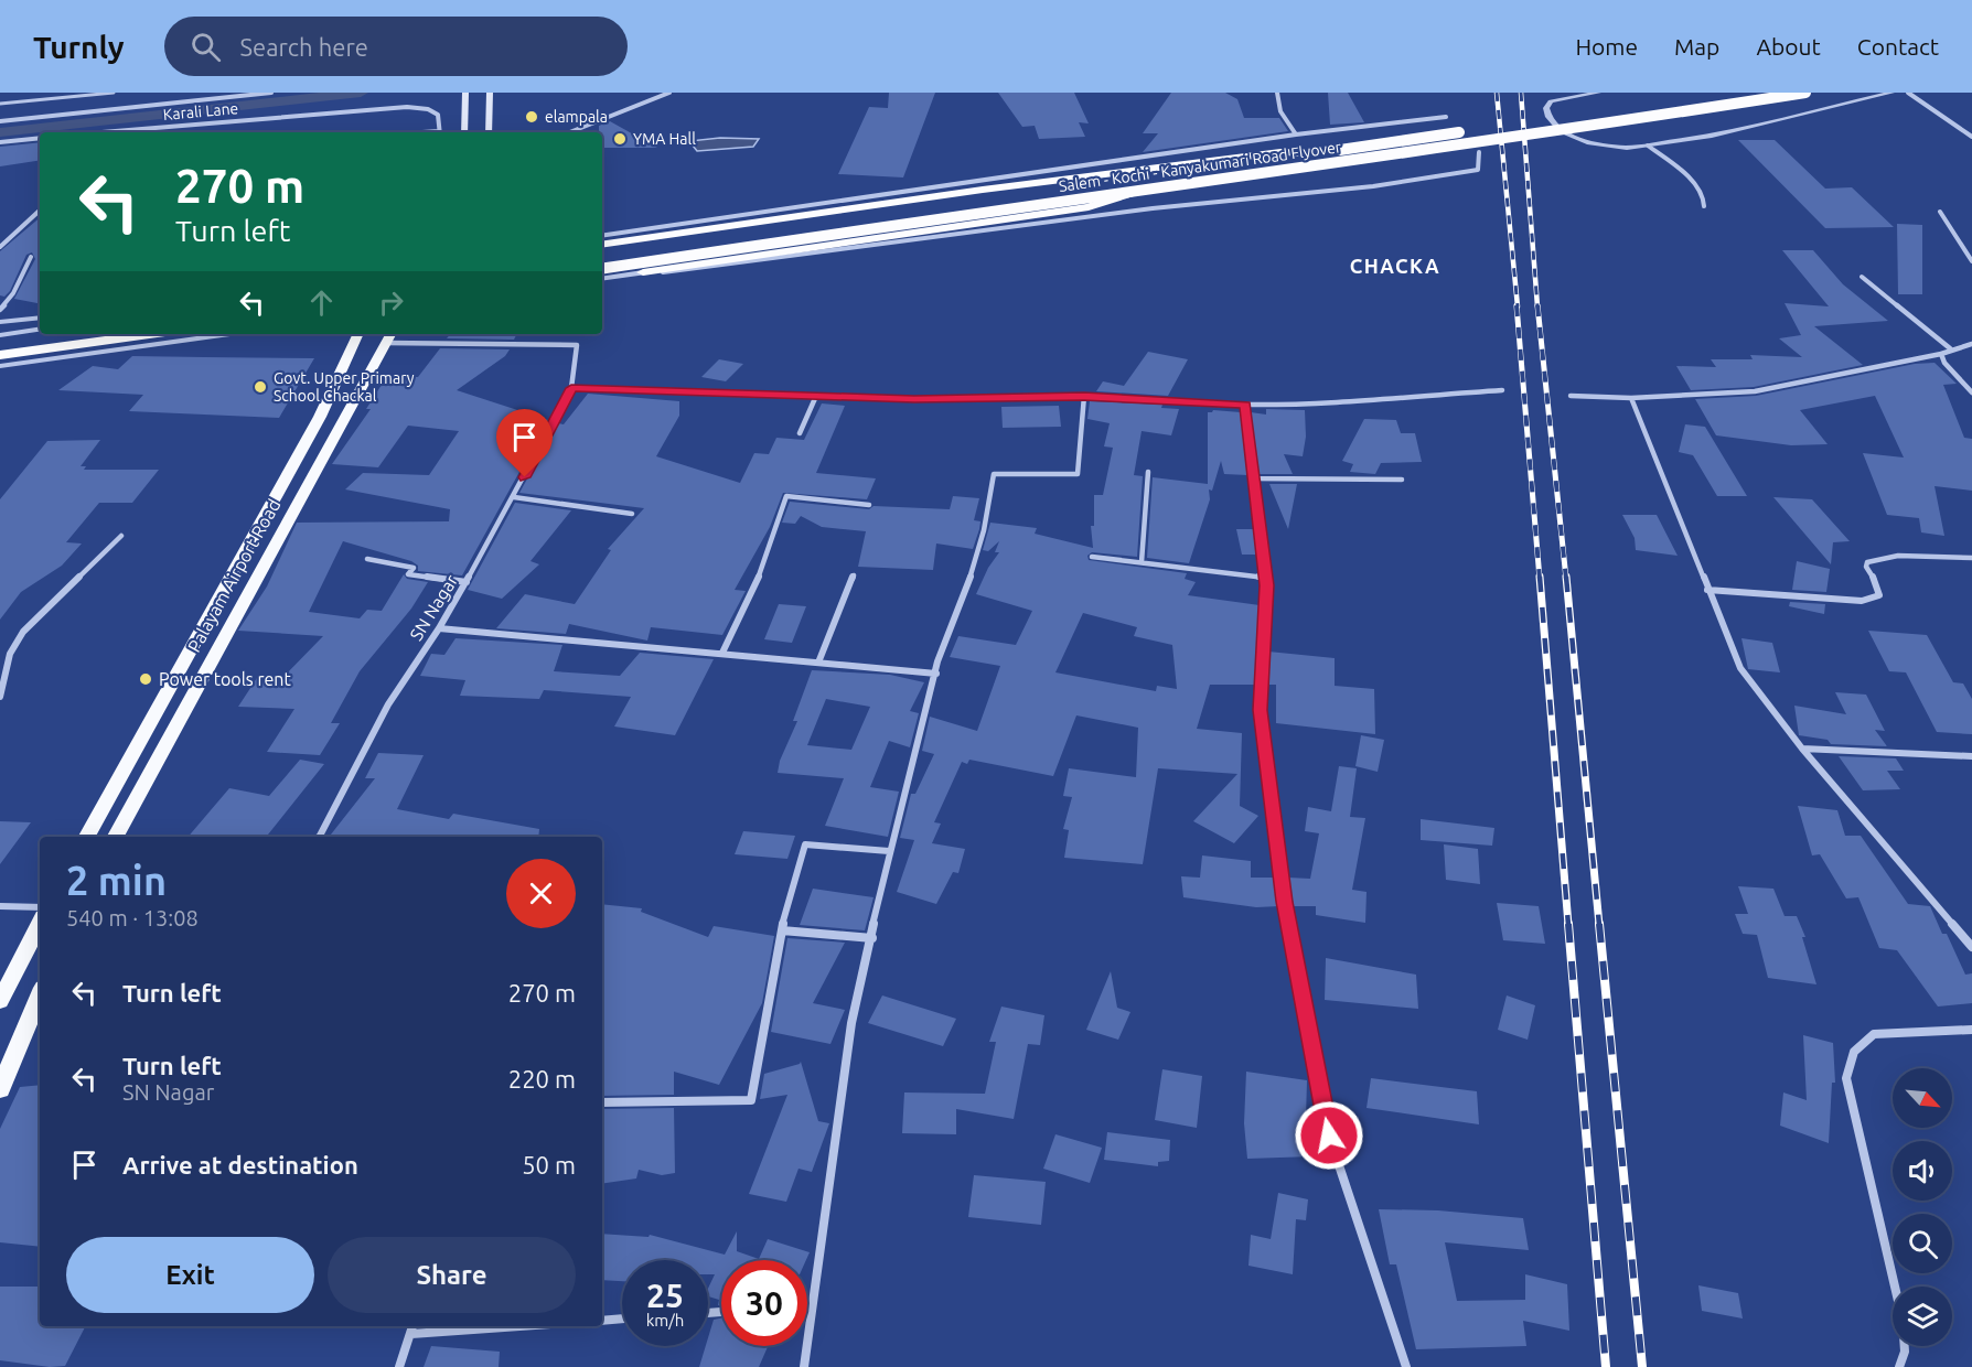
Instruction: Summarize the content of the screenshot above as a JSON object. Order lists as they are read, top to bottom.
{
  "streets": {
    "highway": ["Salem - Kochi - Kanyakumari Road Flyover"],
    "main road": ["Palayam Airport Road"],
    "street": ["Karali Lane", "SN Nagar"]
  },
  "districts": ["CHACKA"],
  "places": [
    "elampala",
    "YMA Hall",
    "Govt. Upper Primary School Chackal",
    "Power tools rent"
  ],
  "north": "bottom right",
  "page": {
    "header": "Turnly",
    "search": "Search here",
    "nav": [
      "Home",
      "Map",
      "About",
      "Contact"
    ],
    "turn": ["270 m", "Turn left"],
    "heading": ["2 min", "540 m · 13:08"],
    "list": [
      {
        "name": "Turn left",
        "value": "270 m"
      },
      {
        "name": "Turn left",
        "note": "SN Nagar",
        "value": "220 m"
      },
      {
        "name": "Arrive at destination",
        "value": "50 m"
      }
    ],
    "buttons": ["Exit", "Share"],
    "speed": "25 km/h",
    "limit": "30"
  }
}
